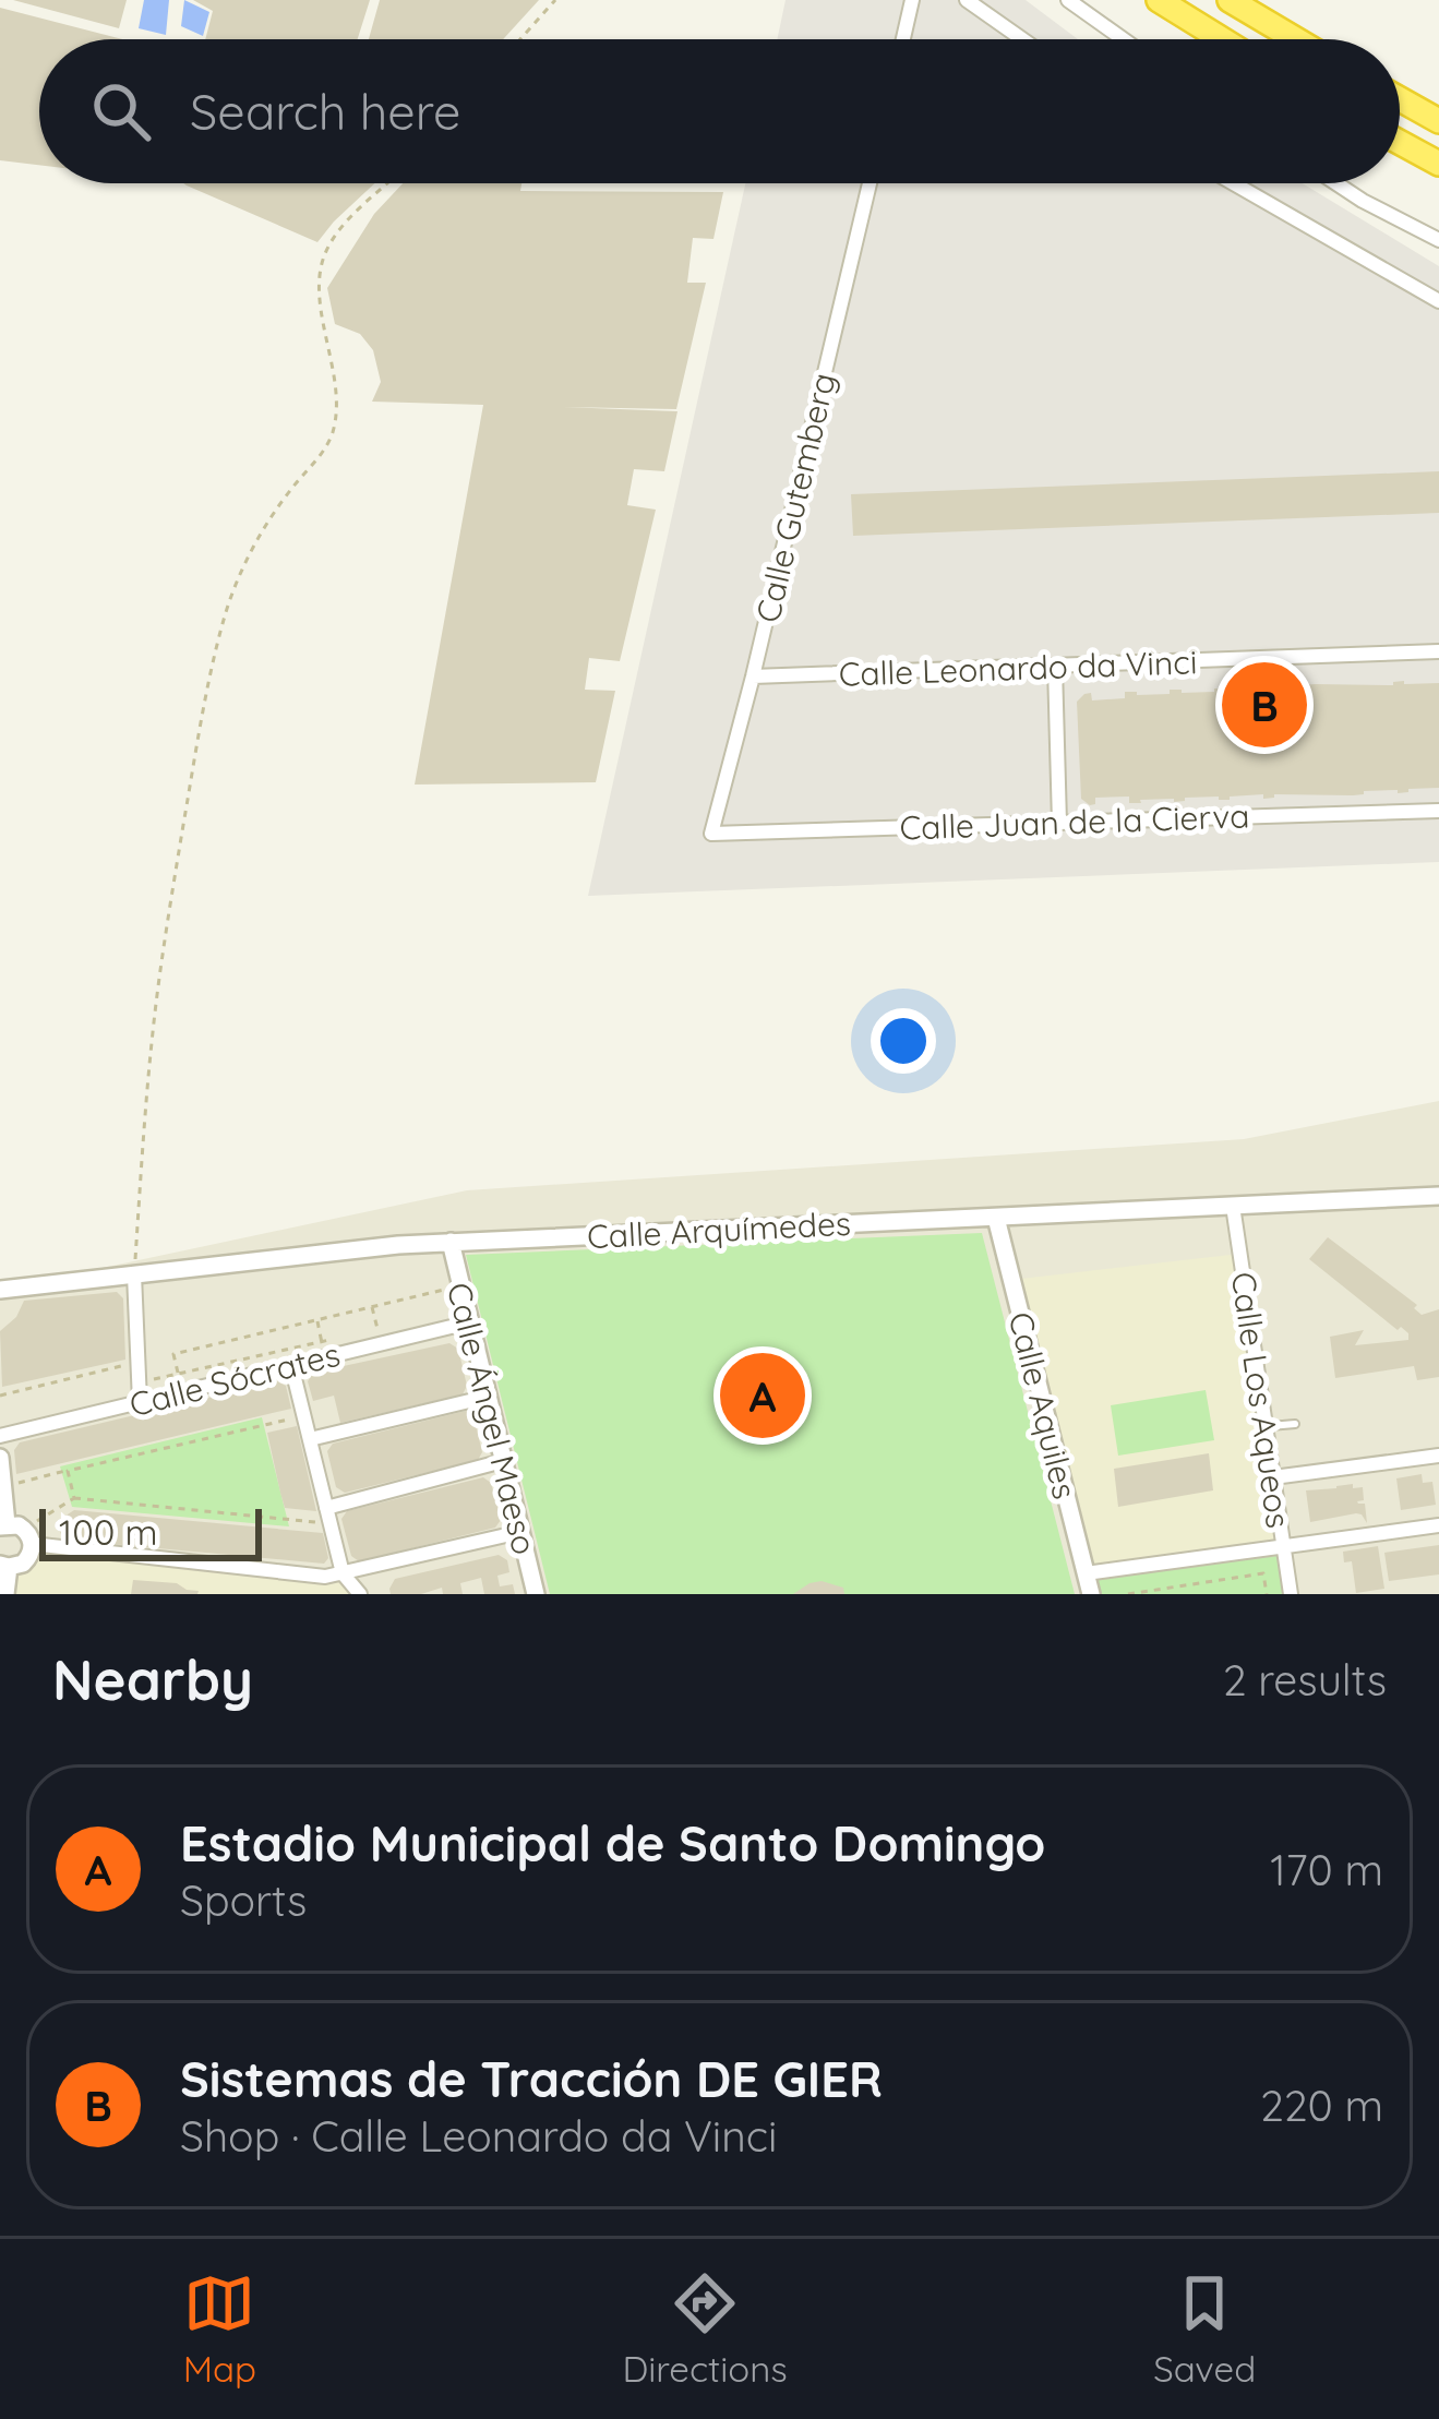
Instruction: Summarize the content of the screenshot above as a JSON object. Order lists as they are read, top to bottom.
{
  "streets": {
    "street": [
      "Calle Gutemberg",
      "Calle Leonardo da Vinci",
      "Calle Juan de la Cierva",
      "Calle Arquímedes",
      "Calle Sócrates",
      "Calle Los Aqueos",
      "Calle Aquiles",
      "Calle Ángel Maeso"
    ]
  },
  "crossings": [
    ["Calle Gutemberg", "Calle Leonardo da Vinci"],
    ["Calle Gutemberg", "Calle Juan de la Cierva"],
    ["Calle Arquímedes", "Calle Los Aqueos"],
    ["Calle Arquímedes", "Calle Aquiles"],
    ["Calle Arquímedes", "Calle Ángel Maeso"],
    ["Calle Sócrates", "Calle Ángel Maeso"]
  ],
  "scale_bar": "100 m",
  "page": {
    "search": "Search here",
    "pins": ["B", "A"],
    "scale": "100 m",
    "heading": ["Nearby", "2 results"],
    "list": [
      {
        "mark": "A",
        "name": "Estadio Municipal de Santo Domingo",
        "note": "Sports",
        "value": "170 m"
      },
      {
        "mark": "B",
        "name": "Sistemas de Tracción DE GIER",
        "note": "Shop · Calle Leonardo da Vinci",
        "value": "220 m"
      }
    ],
    "nav": ["Map", "Directions", "Saved"]
  }
}
